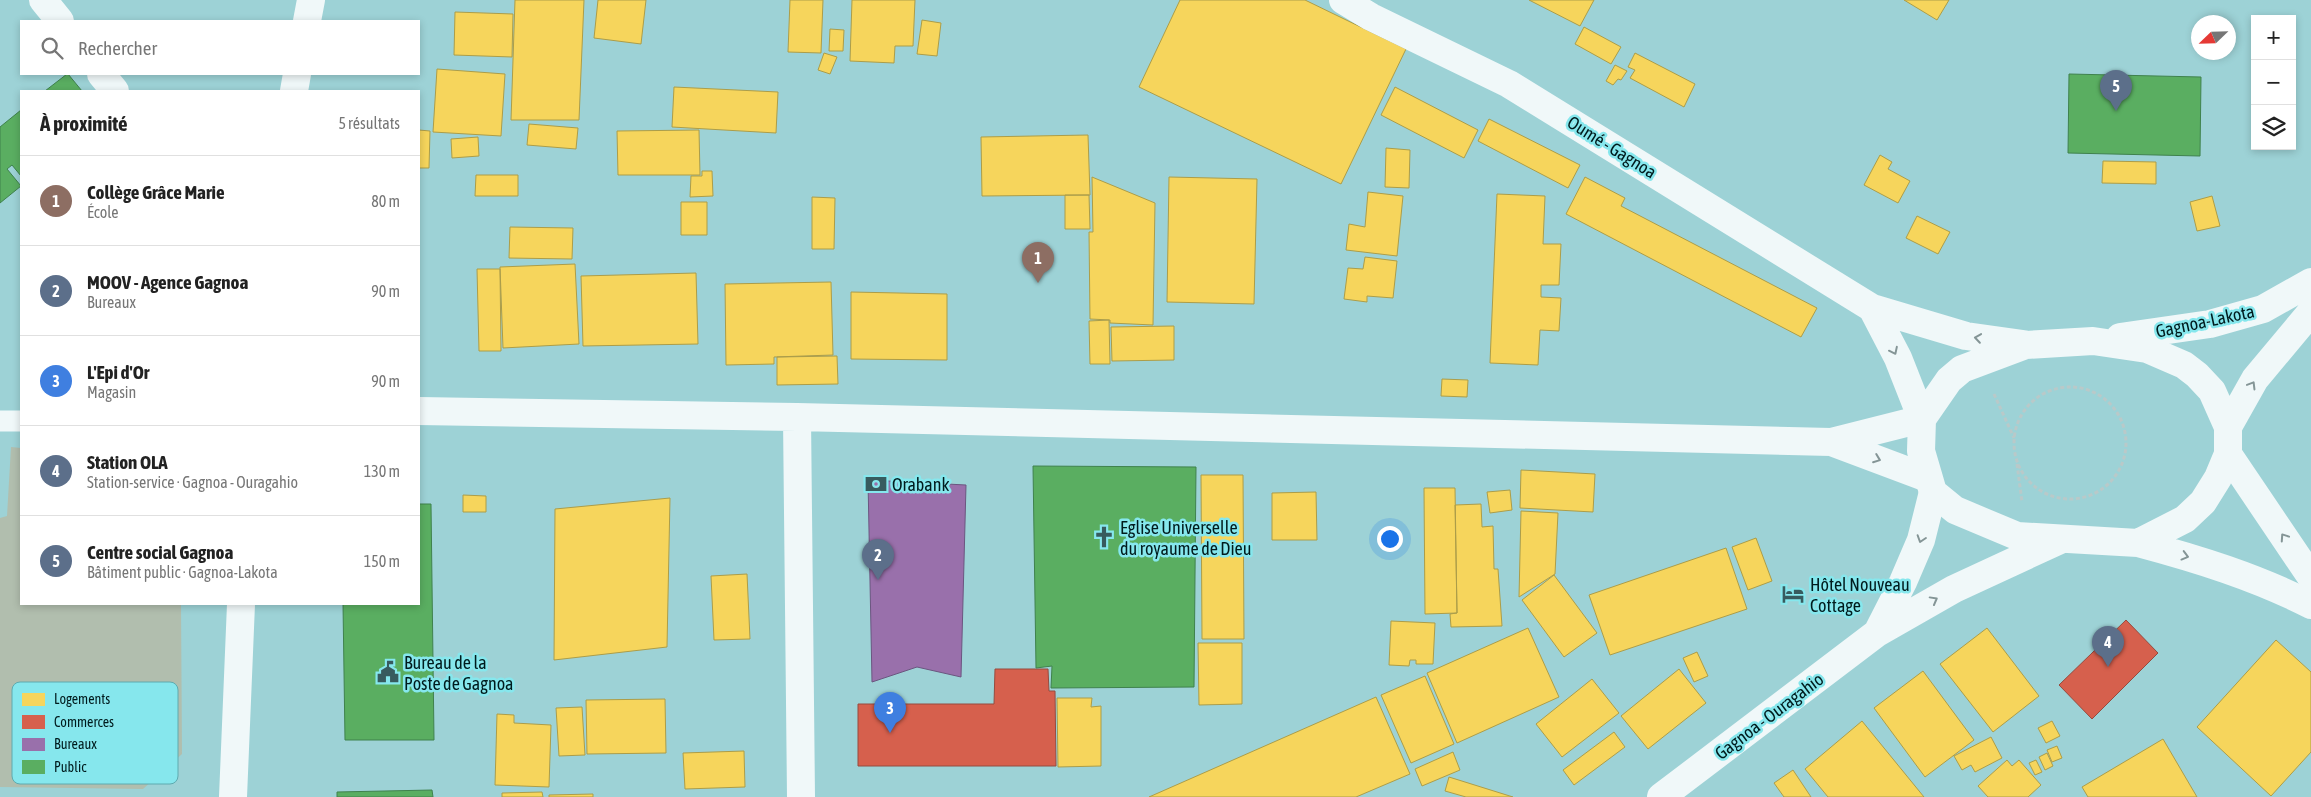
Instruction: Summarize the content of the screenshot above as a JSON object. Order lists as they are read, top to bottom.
{
  "streets": {
    "main road": ["Oumé - Gagnoa", "Gagnoa-Lakota", "Gagnoa - Ouragahio"]
  },
  "places": {
    "bank": ["Orabank"],
    "church": ["Eglise Universelle du royaume de Dieu"],
    "hotel": ["Hôtel Nouveau Cottage"],
    "public building": ["Bureau de la Poste de Gagnoa"]
  },
  "legend": [
    "Logements",
    "Commerces",
    "Bureaux",
    "Public"
  ],
  "north": "bottom left",
  "page": {
    "map_buttons": ["+", "−"],
    "search": "Rechercher",
    "pins": [
      "5",
      "1",
      "2",
      "4",
      "3"
    ],
    "heading": ["À proximité", "5 résultats"],
    "list": [
      {
        "mark": "1",
        "name": "Collège Grâce Marie",
        "note": "École",
        "value": "80 m"
      },
      {
        "mark": "2",
        "name": "MOOV - Agence Gagnoa",
        "note": "Bureaux",
        "value": "90 m"
      },
      {
        "mark": "3",
        "name": "L'Epi d'Or",
        "note": "Magasin",
        "value": "90 m"
      },
      {
        "mark": "4",
        "name": "Station OLA",
        "note": "Station-service · Gagnoa - Ouragahio",
        "value": "130 m"
      },
      {
        "mark": "5",
        "name": "Centre social Gagnoa",
        "note": "Bâtiment public · Gagnoa-Lakota",
        "value": "150 m"
      }
    ]
  }
}
